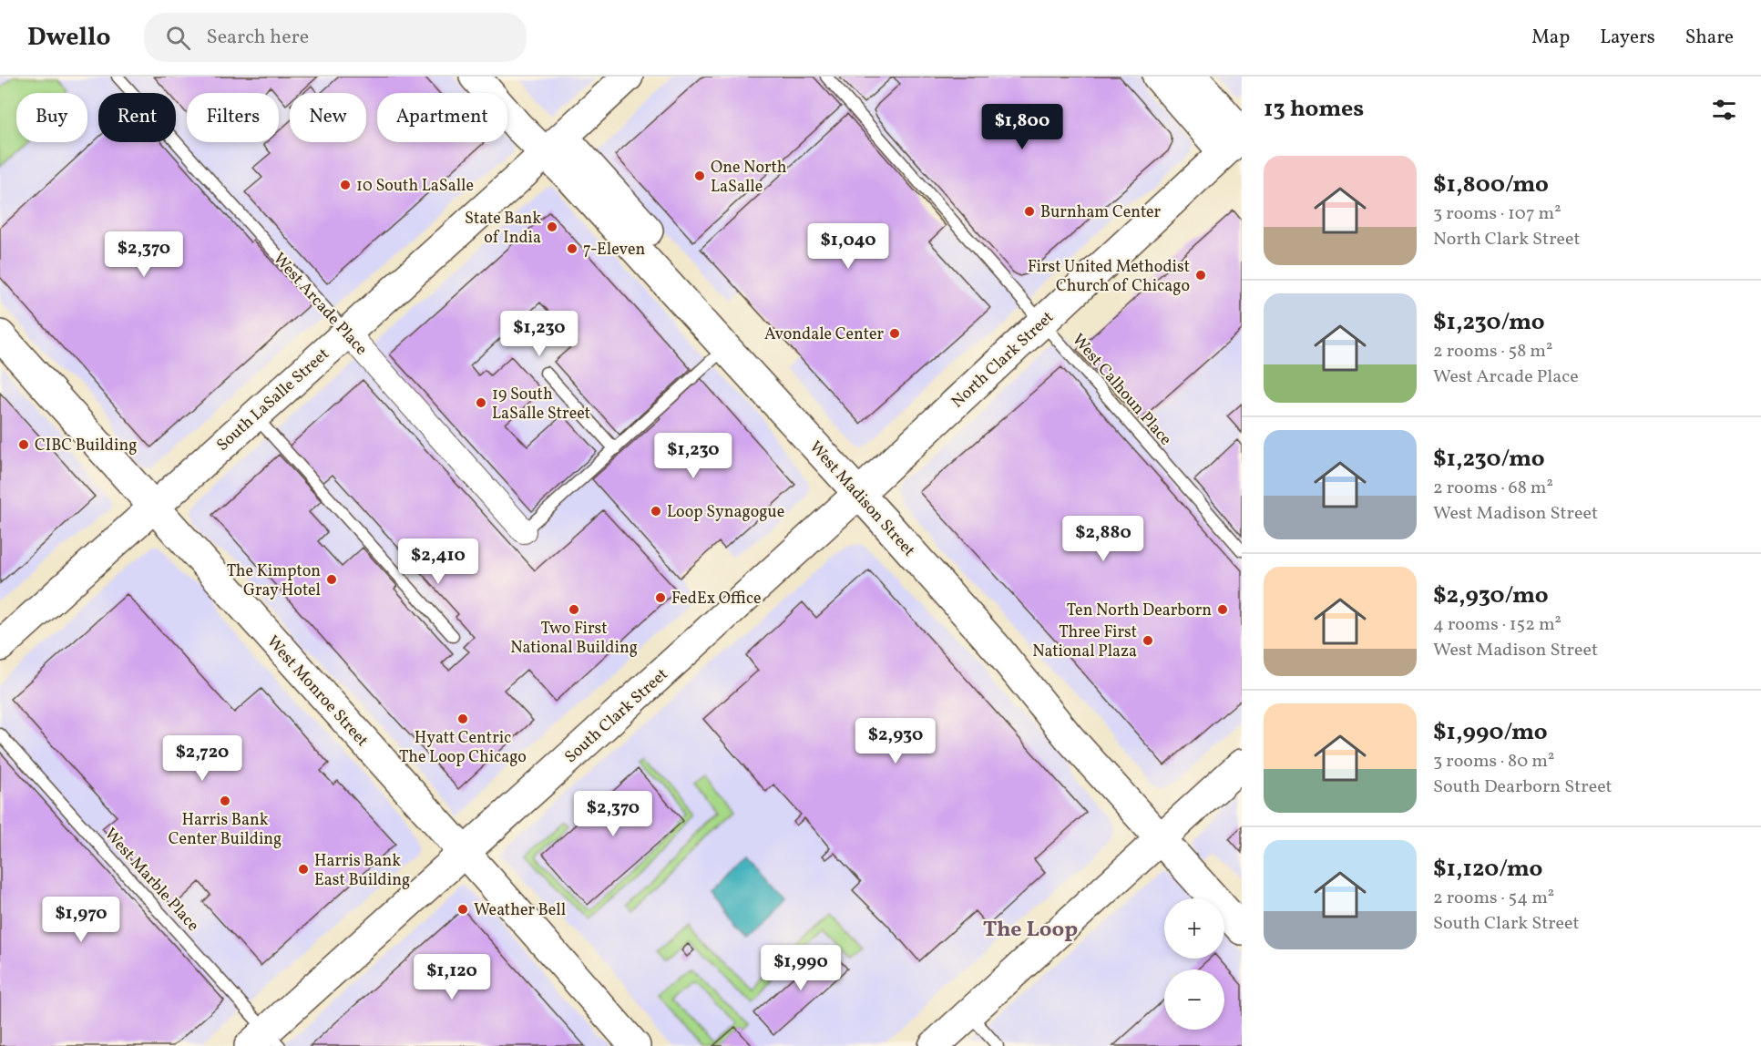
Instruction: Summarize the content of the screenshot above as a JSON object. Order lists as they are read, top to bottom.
{
  "streets": {
    "main road": [
      "North Clark Street",
      "South LaSalle Street",
      "West Madison Street",
      "West Monroe Street",
      "South Clark Street"
    ],
    "street": ["West Arcade Place"],
    "lane": ["West Calhoun Place", "West Marble Place"]
  },
  "crossings": [
    ["West Arcade Place", "South LaSalle Street"],
    ["North Clark Street", "West Calhoun Place"],
    ["North Clark Street", "West Madison Street"],
    ["North Clark Street", "South Clark Street"],
    ["South LaSalle Street", "West Madison Street"],
    ["South LaSalle Street", "West Monroe Street"],
    ["West Madison Street", "South Clark Street"],
    ["West Monroe Street", "South Clark Street"],
    ["South Clark Street", "West Marble Place"]
  ],
  "districts": ["The Loop"],
  "places": [
    "One North LaSalle",
    "10 South LaSalle",
    "Burnham Center",
    "State Bank of India",
    "7-Eleven",
    "First United Methodist Church of Chicago",
    "Avondale Center",
    "19 South LaSalle Street",
    "CIBC Building",
    "Loop Synagogue",
    "The Kimpton Gray Hotel",
    "FedEx Office",
    "Two First National Building",
    "Ten North Dearborn",
    "Three First National Plaza",
    "Hyatt Centric The Loop Chicago",
    "Harris Bank Center Building",
    "Harris Bank East Building",
    "Weather Bell"
  ],
  "page": {
    "header": "Dwello",
    "search": "Search here",
    "nav": ["Map", "Layers", "Share"],
    "heading": "13 homes",
    "chip": [
      "Buy",
      "Rent",
      "Filters",
      "New",
      "Apartment"
    ],
    "price": [
      "$1,800",
      "$1,040",
      "$2,370",
      "$1,230",
      "$1,230",
      "$2,880",
      "$2,410",
      "$2,930",
      "$2,720",
      "$2,370",
      "$1,970",
      "$1,990",
      "$1,120"
    ],
    "list": [
      {
        "name": "$1,800/mo",
        "note": "3 rooms · 107 m² · North Clark Street"
      },
      {
        "name": "$1,230/mo",
        "note": "2 rooms · 58 m² · West Arcade Place"
      },
      {
        "name": "$1,230/mo",
        "note": "2 rooms · 68 m² · West Madison Street"
      },
      {
        "name": "$2,930/mo",
        "note": "4 rooms · 152 m² · West Madison Street"
      },
      {
        "name": "$1,990/mo",
        "note": "3 rooms · 80 m² · South Dearborn Street"
      },
      {
        "name": "$1,120/mo",
        "note": "2 rooms · 54 m² · South Clark Street"
      }
    ],
    "map_buttons": ["+", "−"]
  }
}
